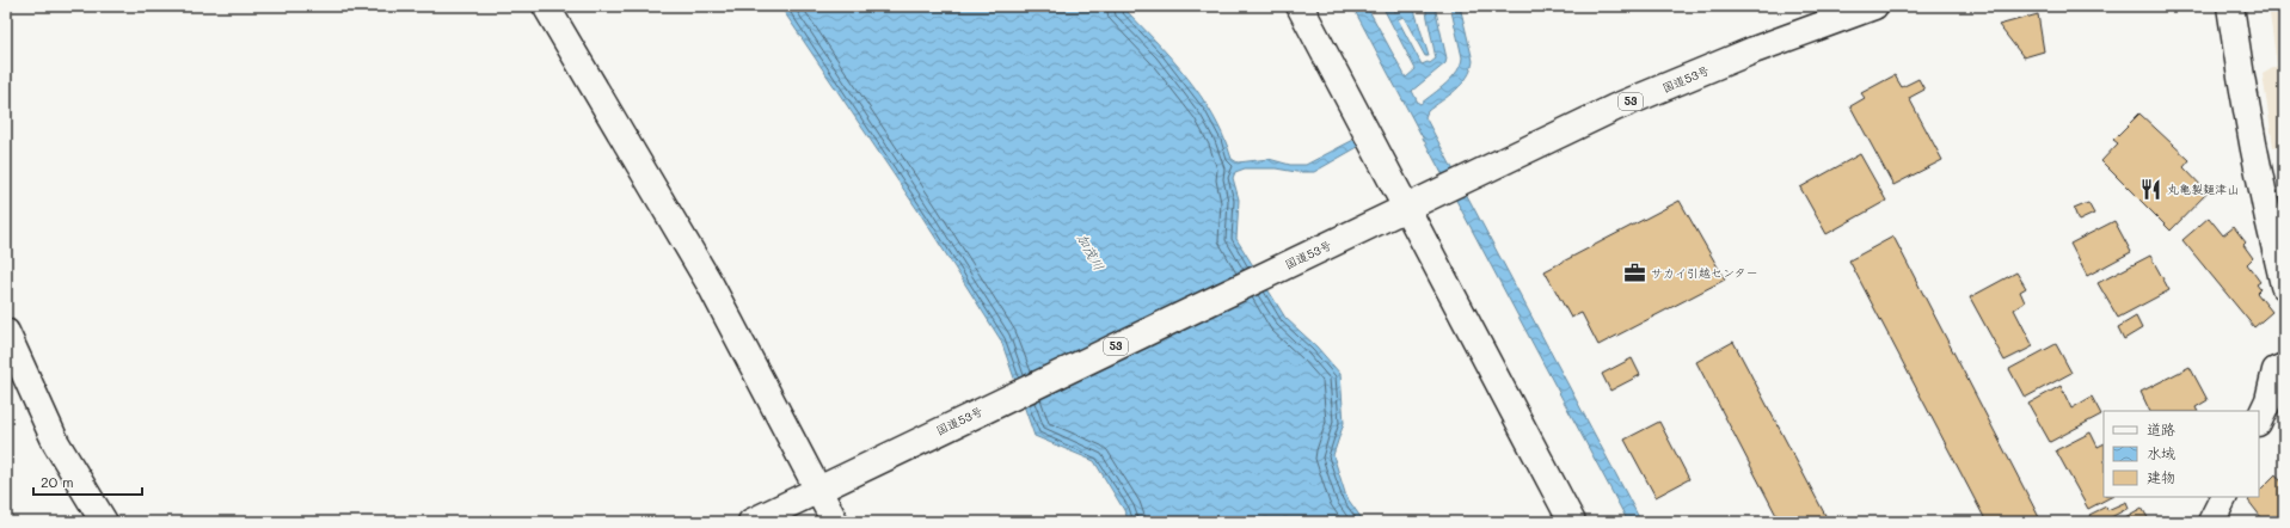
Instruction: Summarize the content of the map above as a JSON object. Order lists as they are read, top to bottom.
{
  "streets": {
    "main road": ["国道53号", "53"]
  },
  "water": ["加茂川"],
  "places": {
    "restaurant": ["丸亀製麺津山"],
    "office": ["サカイ引越センター"]
  },
  "legend": ["道路", "水域", "建物"],
  "scale_bar": "20 m"
}
